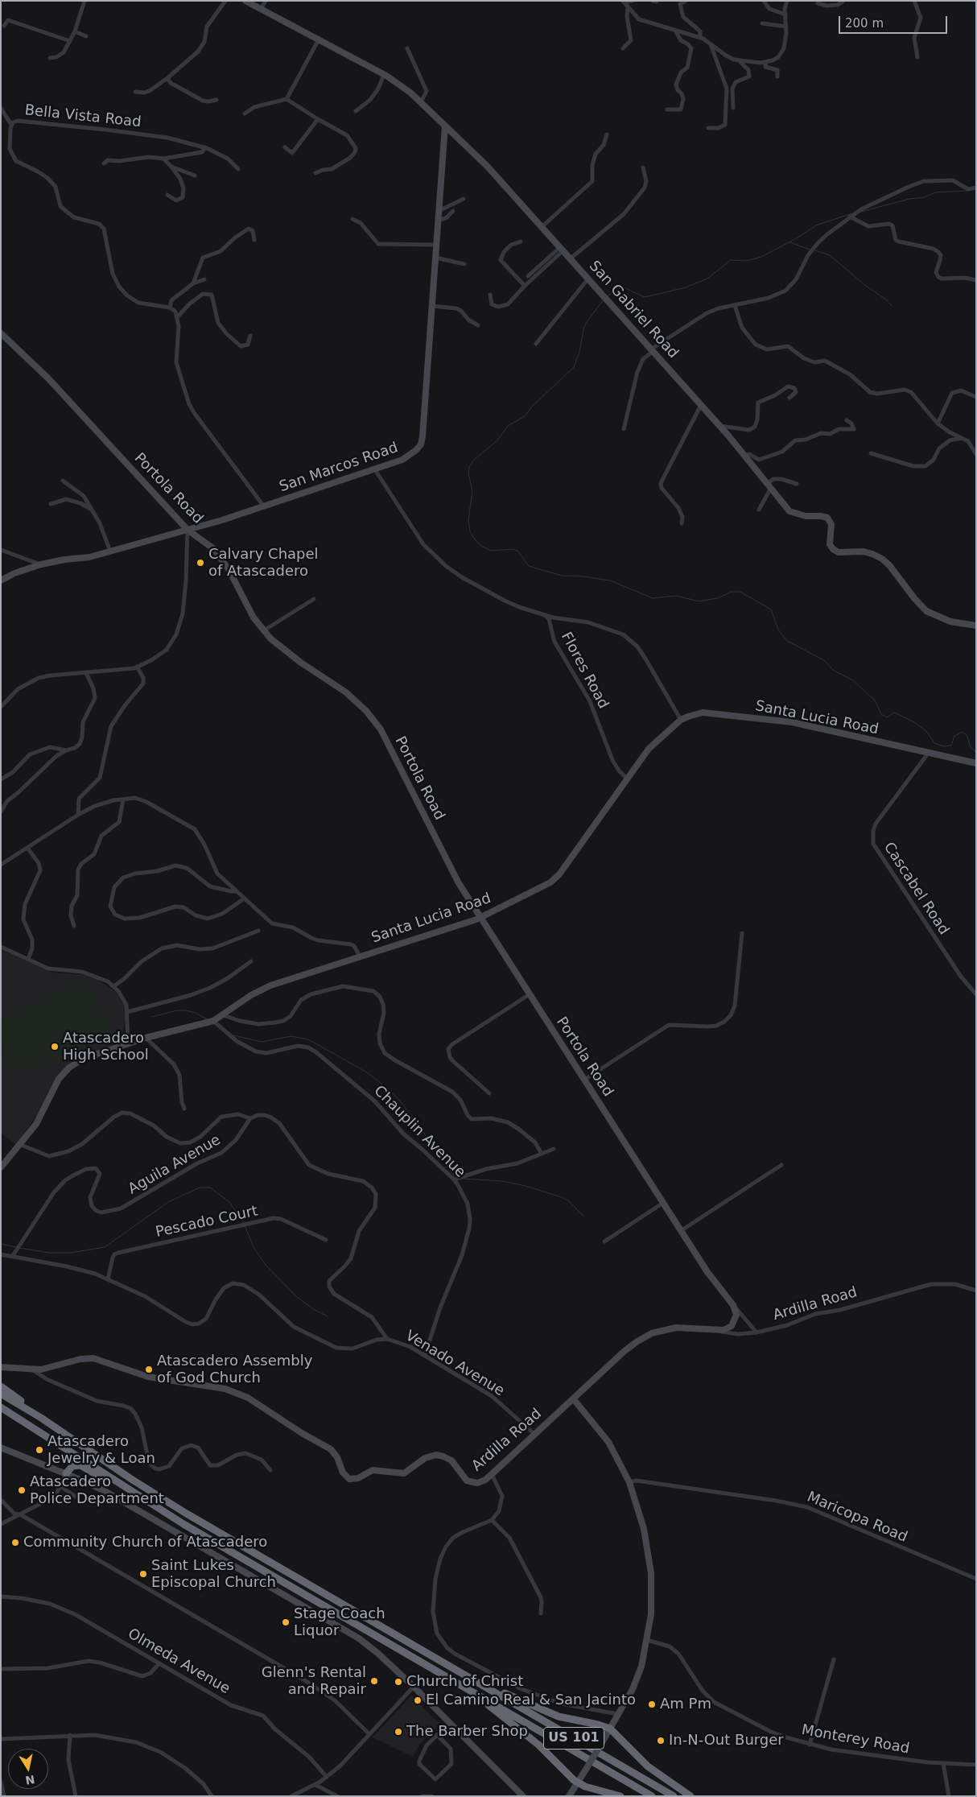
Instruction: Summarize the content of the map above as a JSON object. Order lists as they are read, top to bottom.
{
  "streets": {
    "highway": ["US 101"],
    "street": [
      "Bella Vista Road",
      "San Gabriel Road",
      "San Marcos Road",
      "Portola Road",
      "Flores Road",
      "Santa Lucia Road",
      "Cascabel Road",
      "Chauplin Avenue",
      "Aguila Avenue",
      "Pescado Court",
      "Ardilla Road",
      "Venado Avenue",
      "Maricopa Road",
      "Olmeda Avenue",
      "Monterey Road"
    ]
  },
  "crossings": [
    ["San Gabriel Road", "San Marcos Road"],
    ["San Marcos Road", "Portola Road"],
    ["Portola Road", "Santa Lucia Road"],
    ["Portola Road", "Ardilla Road"],
    ["Flores Road", "Santa Lucia Road"],
    ["Santa Lucia Road", "Cascabel Road"],
    ["Santa Lucia Road", "Chauplin Avenue"],
    ["Chauplin Avenue", "Venado Avenue"],
    ["Aguila Avenue", "Venado Avenue"],
    ["Pescado Court", "Venado Avenue"],
    ["Ardilla Road", "Venado Avenue"]
  ],
  "places": [
    "Calvary Chapel of Atascadero",
    "Atascadero High School",
    "Atascadero Assembly of God Church",
    "Atascadero Jewelry & Loan",
    "Atascadero Police Department",
    "Community Church of Atascadero",
    "Saint Lukes Episcopal Church",
    "Stage Coach Liquor",
    "Glenn's Rental and Repair",
    "Church of Christ",
    "El Camino Real & San Jacinto",
    "Am Pm",
    "The Barber Shop",
    "In-N-Out Burger"
  ],
  "scale_bar": "200 m",
  "north": "bottom"
}
